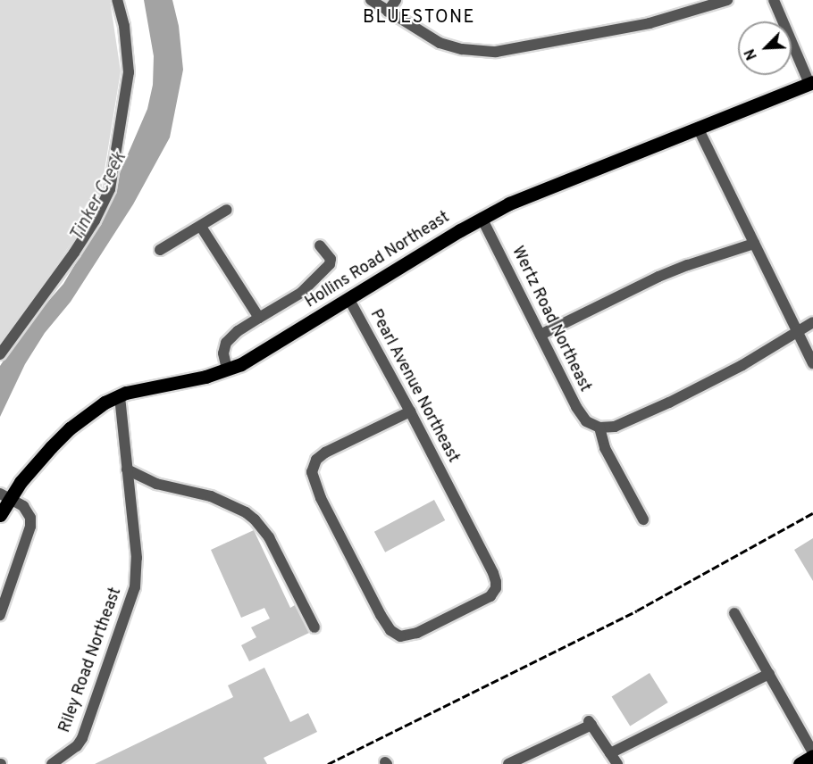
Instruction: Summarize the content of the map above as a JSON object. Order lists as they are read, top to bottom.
{
  "streets": {
    "main road": ["Hollins Road Northeast"],
    "street": ["Wertz Road Northeast", "Pearl Avenue Northeast", "Riley Road Northeast"]
  },
  "crossings": [
    ["Hollins Road Northeast", "Wertz Road Northeast"],
    ["Hollins Road Northeast", "Pearl Avenue Northeast"],
    ["Hollins Road Northeast", "Riley Road Northeast"]
  ],
  "districts": ["BLUESTONE"],
  "water": ["Tinker Creek"],
  "north": "bottom left"
}
